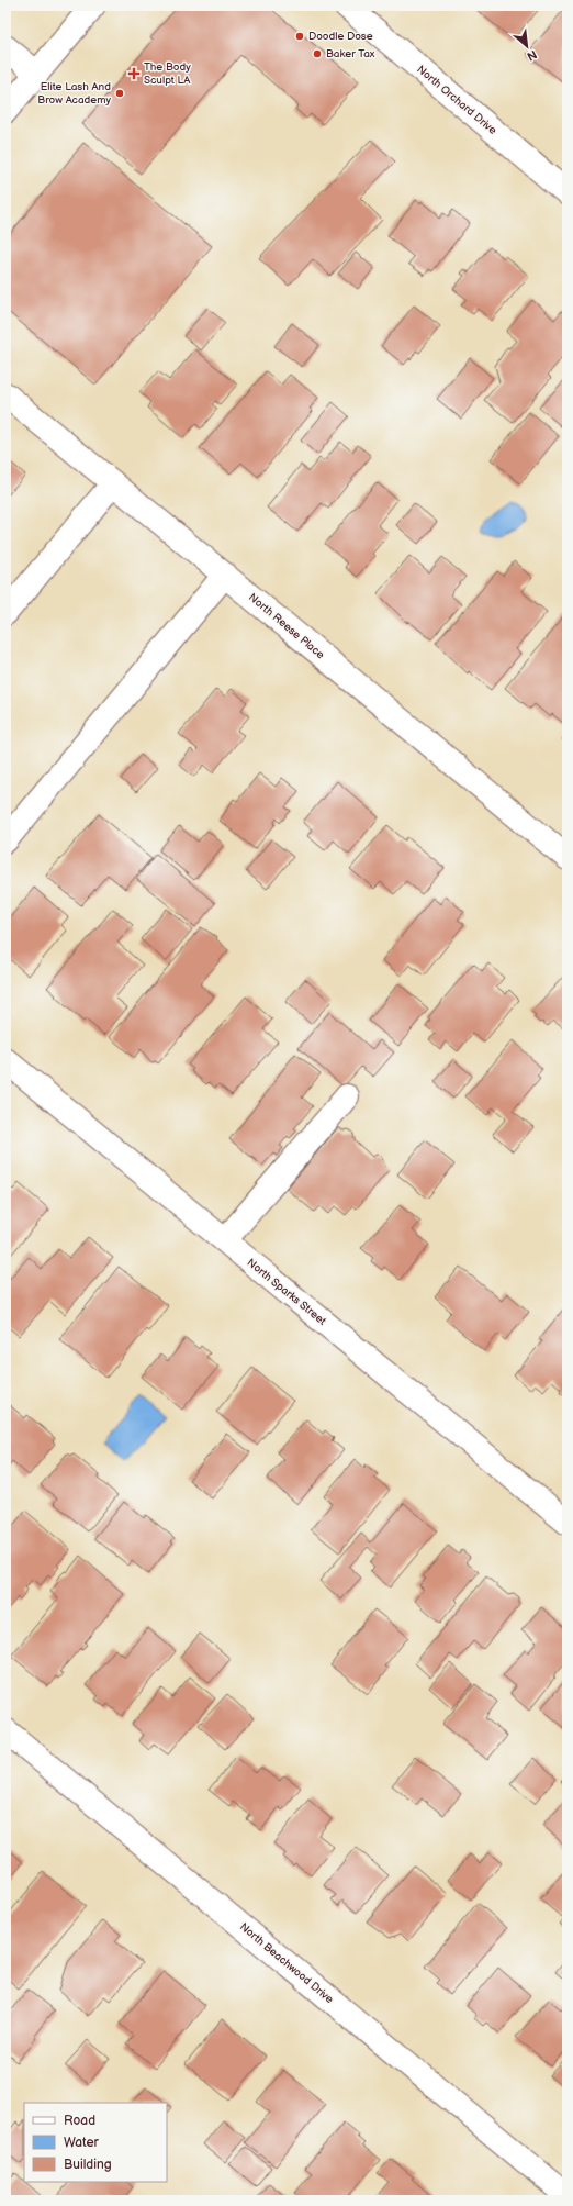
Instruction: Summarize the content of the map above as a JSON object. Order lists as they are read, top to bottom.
{
  "streets": {
    "street": [
      "North Orchard Drive",
      "North Reese Place",
      "North Sparks Street",
      "North Beachwood Drive"
    ]
  },
  "places": {
    "other": ["Doodle Dose", "Baker Tax", "Elite Lash And Brow Academy"],
    "health": ["The Body Sculpt LA"]
  },
  "legend": ["Road", "Water", "Building"],
  "north": "bottom right"
}
